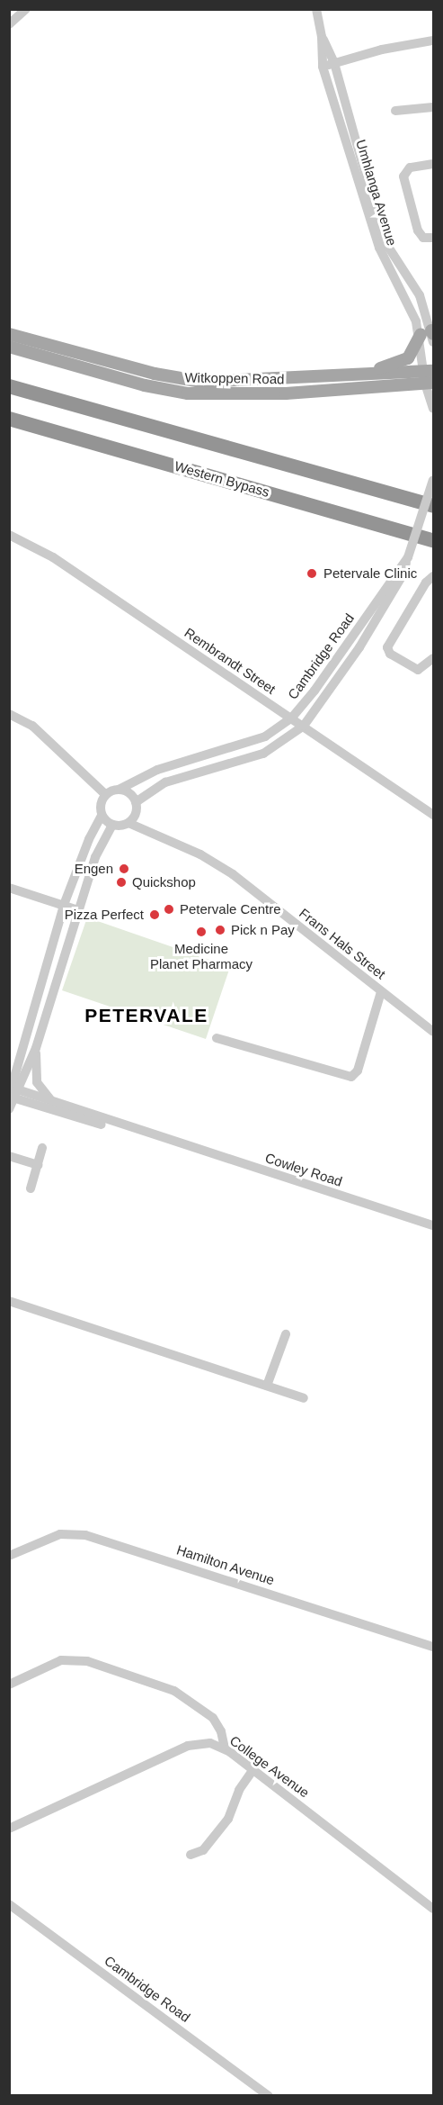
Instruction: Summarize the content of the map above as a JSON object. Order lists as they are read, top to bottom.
{
  "streets": {
    "highway": ["Western Bypass"],
    "main road": ["Witkoppen Road"],
    "street": [
      "Umhlanga Avenue",
      "Cambridge Road",
      "Rembrandt Street",
      "Frans Hals Street",
      "Cowley Road",
      "Hamilton Avenue",
      "College Avenue"
    ]
  },
  "crossings": [
    ["Umhlanga Avenue", "Witkoppen Road"],
    ["Cambridge Road", "Rembrandt Street"],
    ["Cambridge Road", "Frans Hals Street"]
  ],
  "districts": ["PETERVALE"],
  "places": [
    "Petervale Clinic",
    "Engen",
    "Quickshop",
    "Petervale Centre",
    "Pizza Perfect",
    "Pick n Pay",
    "Medicine Planet Pharmacy"
  ]
}
